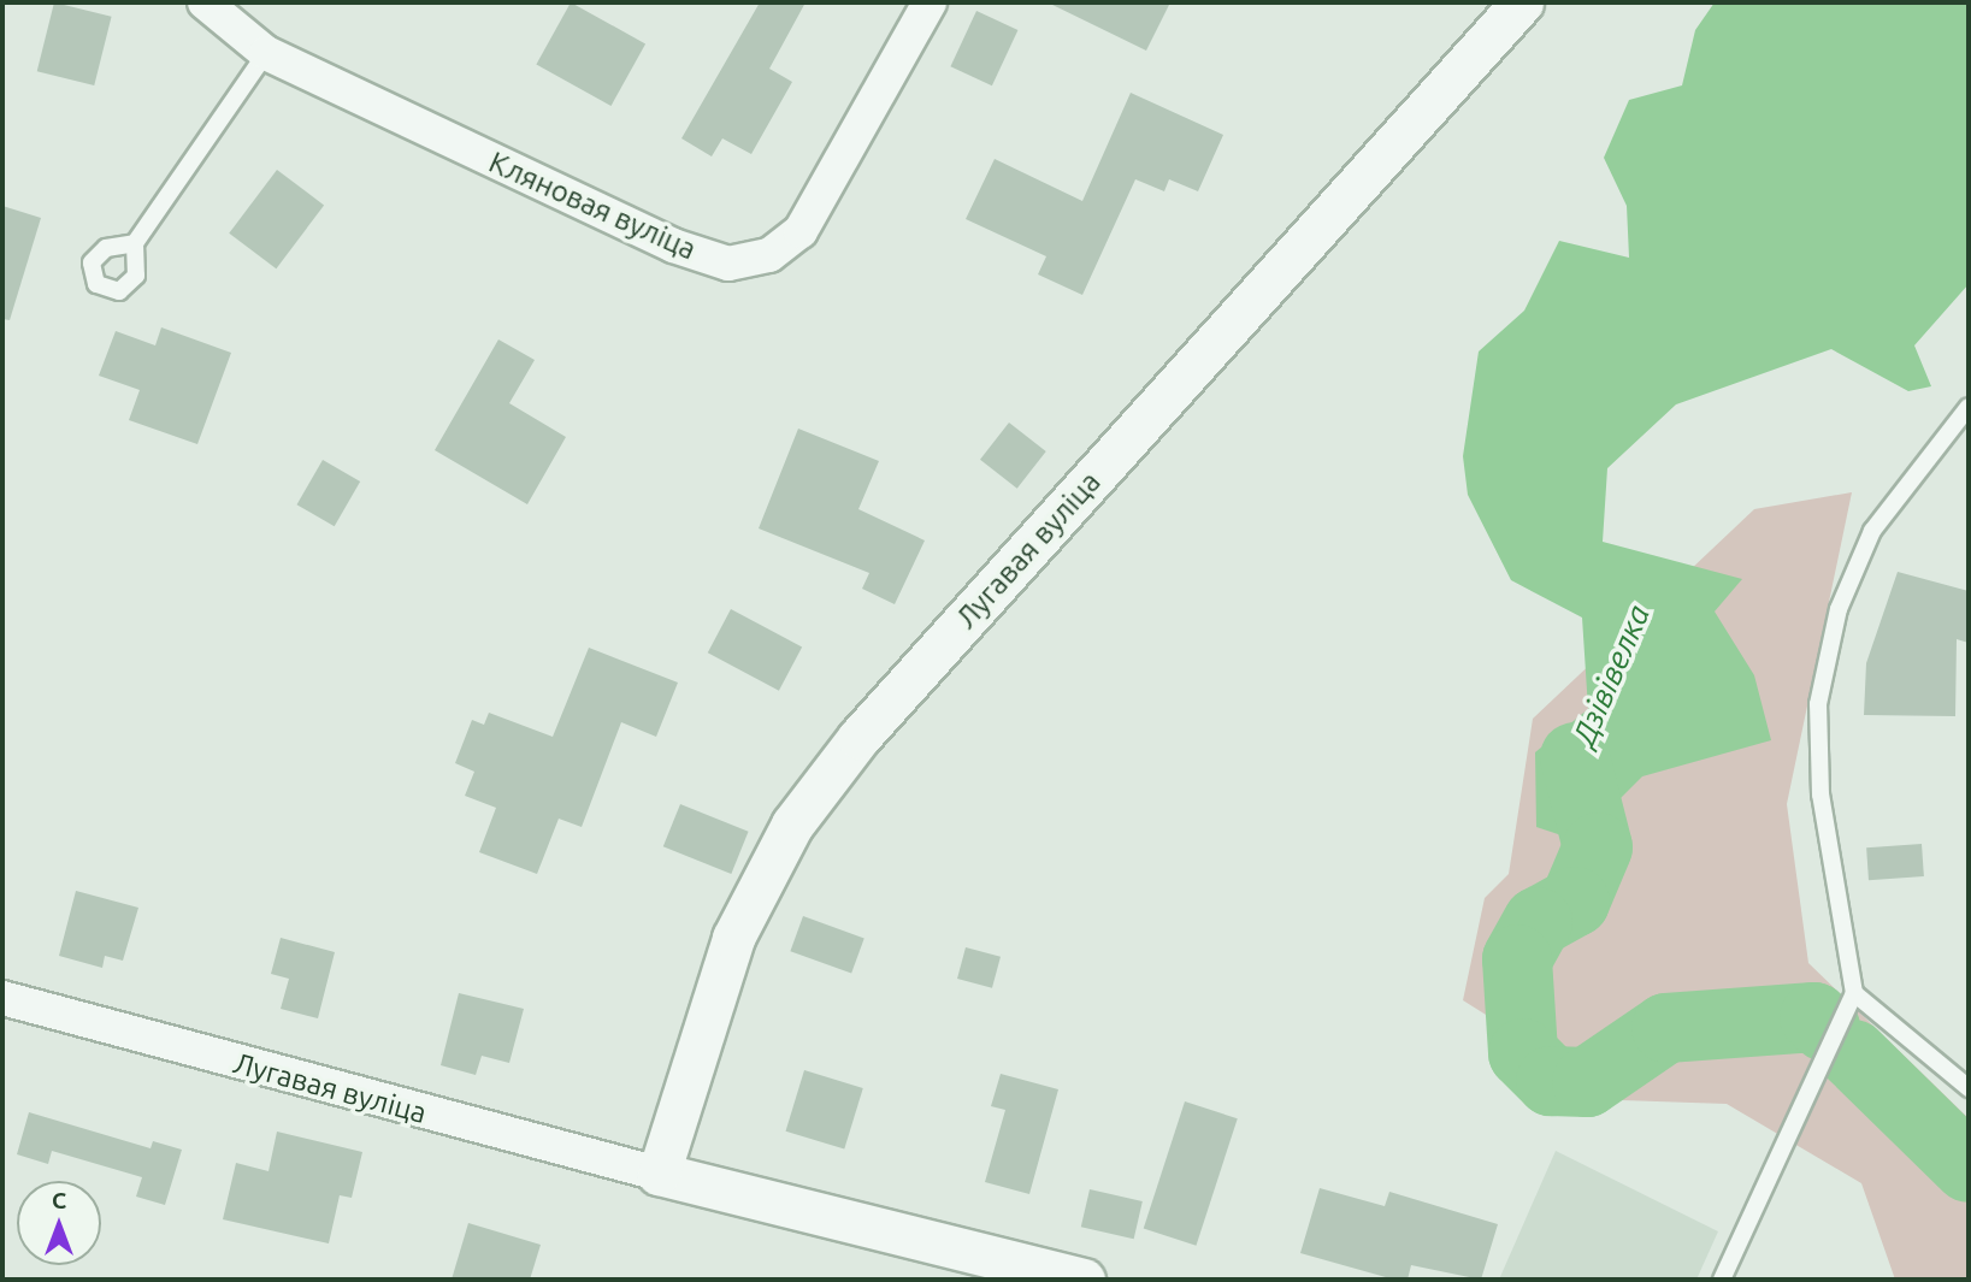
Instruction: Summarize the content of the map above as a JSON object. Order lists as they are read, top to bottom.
{
  "streets": {
    "street": ["Кляновая вуліца", "Лугавая вуліца"]
  },
  "water": ["Дзівівелка"],
  "north": "top"
}
